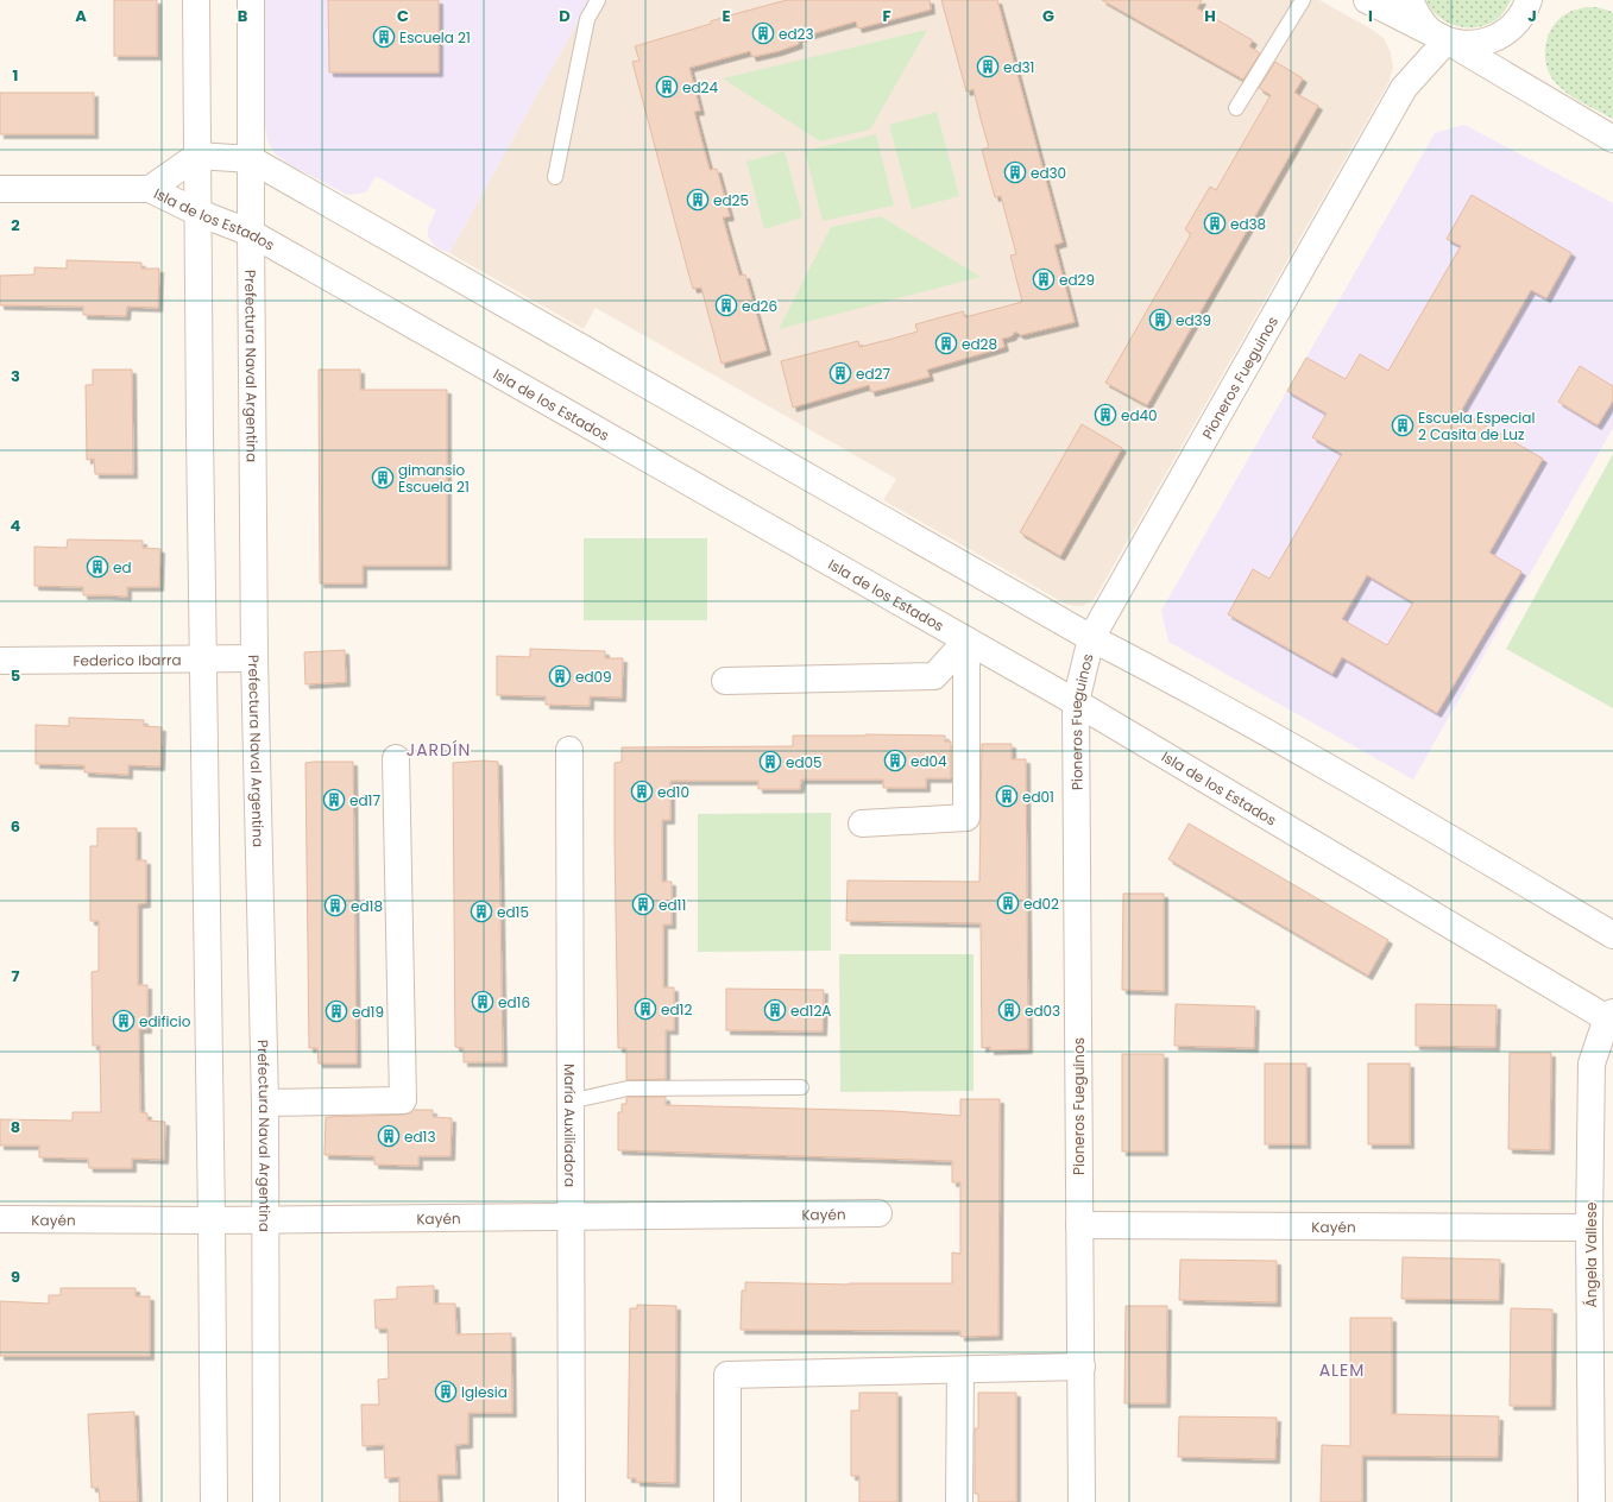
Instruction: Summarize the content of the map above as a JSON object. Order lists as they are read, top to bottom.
{
  "streets": {
    "street": [
      "Isla de los Estados",
      "Prefectura Naval Argentina",
      "Pioneros Fueguinos",
      "Federico Ibarra",
      "María Auxiliadora",
      "Kayén",
      "Ángela Vallese"
    ]
  },
  "crossings": [
    ["Isla de los Estados", "Prefectura Naval Argentina"],
    ["Isla de los Estados", "Pioneros Fueguinos"],
    ["Isla de los Estados", "Ángela Vallese"],
    ["Prefectura Naval Argentina", "Federico Ibarra"],
    ["Prefectura Naval Argentina", "Kayén"],
    ["Pioneros Fueguinos", "Kayén"],
    ["María Auxiliadora", "Kayén"],
    ["Kayén", "Ángela Vallese"]
  ],
  "districts": ["JARDÍN", "ALEM"],
  "places": {
    "building": [
      "ed23",
      "Escuela 21",
      "ed31",
      "ed24",
      "ed30",
      "ed25",
      "ed38",
      "ed29",
      "ed26",
      "ed39",
      "ed28",
      "ed27",
      "ed40",
      "Escuela Especial 2 Casita de Luz",
      "gimansio Escuela 21",
      "ed",
      "ed09",
      "ed04",
      "ed05",
      "ed10",
      "ed01",
      "ed17",
      "ed02",
      "ed11",
      "ed18",
      "ed15",
      "ed16",
      "ed12",
      "ed12A",
      "ed03",
      "ed19",
      "edificio",
      "ed13",
      "Iglesia"
    ]
  },
  "grid": {
    "columns": [
      "A",
      "B",
      "C",
      "D",
      "E",
      "F",
      "G",
      "H",
      "I",
      "J"
    ],
    "rows": [
      "1",
      "2",
      "3",
      "4",
      "5",
      "6",
      "7",
      "8",
      "9"
    ]
  }
}
